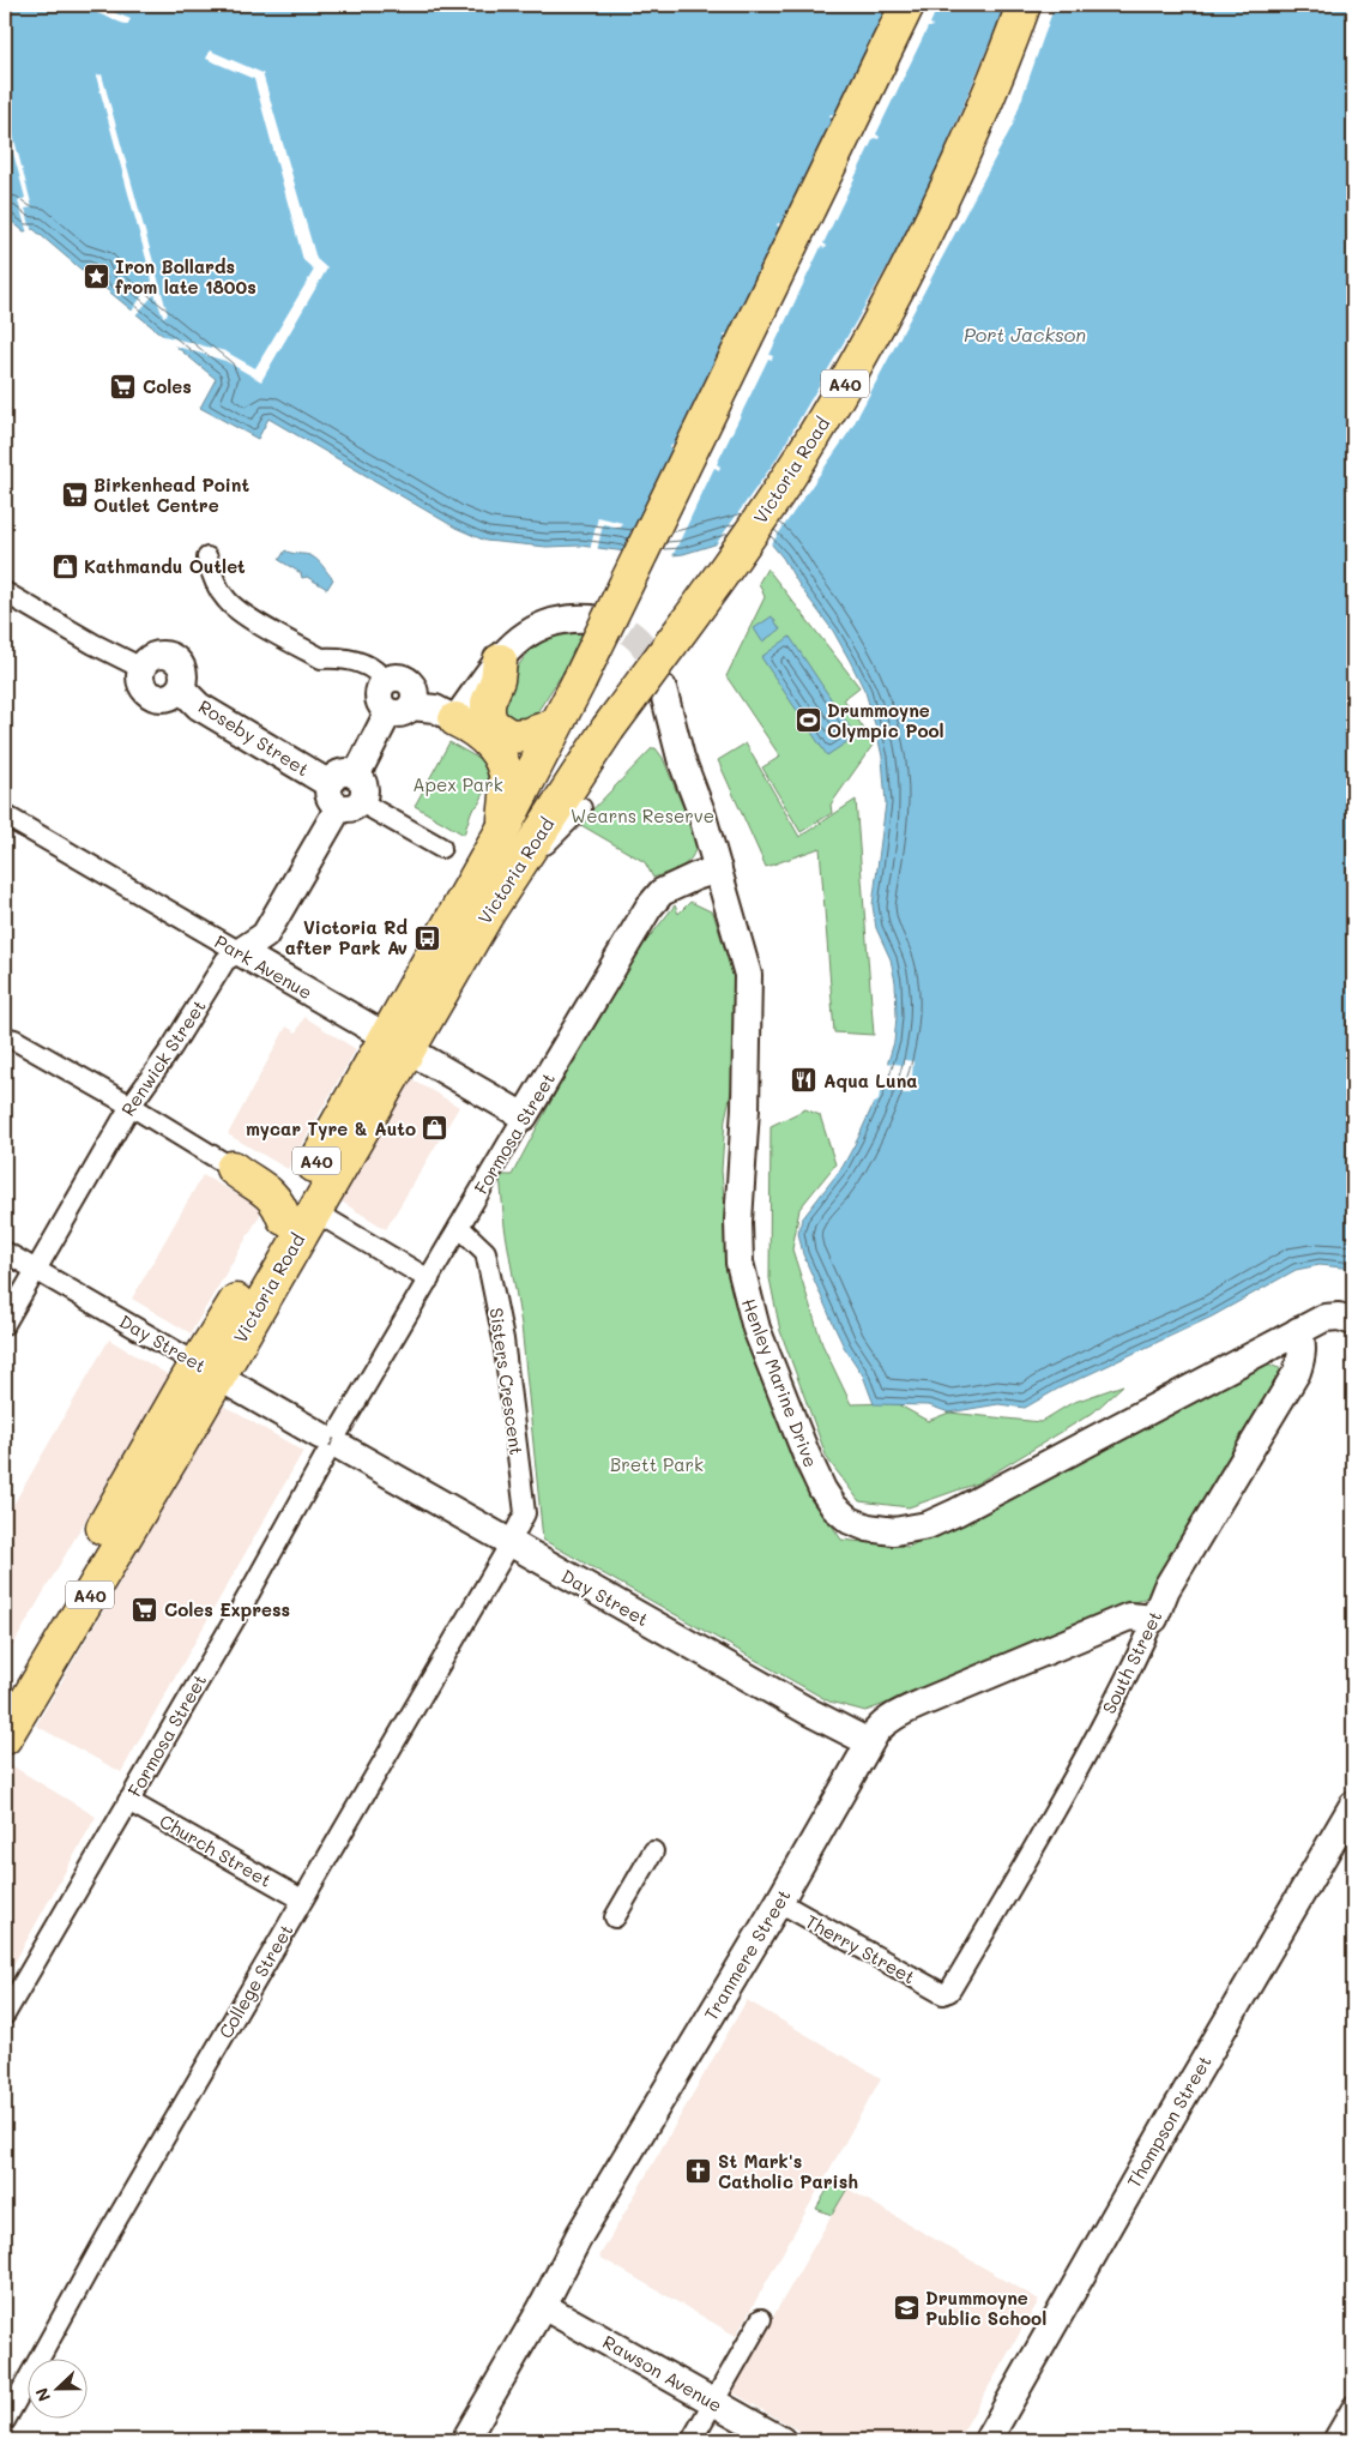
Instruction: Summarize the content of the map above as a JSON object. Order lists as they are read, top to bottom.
{
  "streets": {
    "highway": ["A40", "Victoria Road"],
    "street": [
      "Roseby Street",
      "Park Avenue",
      "Renwick Street",
      "Formosa Street",
      "Day Street",
      "Sisters Crescent",
      "Henley Marine Drive",
      "South Street",
      "Church Street",
      "Therry Street",
      "Tranmere Street",
      "College Street",
      "Thompson Street",
      "Rawson Avenue"
    ]
  },
  "crossings": [
    ["Victoria Road", "Park Avenue"],
    ["Victoria Road", "Day Street"],
    ["Roseby Street", "Renwick Street"],
    ["Park Avenue", "Renwick Street"],
    ["Park Avenue", "Formosa Street"],
    ["Renwick Street", "Day Street"],
    ["Formosa Street", "Day Street"],
    ["Formosa Street", "Sisters Crescent"],
    ["Formosa Street", "Henley Marine Drive"],
    ["Formosa Street", "Church Street"],
    ["Day Street", "Sisters Crescent"],
    ["Day Street", "Tranmere Street"],
    ["Day Street", "College Street"],
    ["Sisters Crescent", "College Street"],
    ["Henley Marine Drive", "South Street"],
    ["South Street", "Therry Street"],
    ["South Street", "Tranmere Street"],
    ["Church Street", "College Street"],
    ["Therry Street", "Tranmere Street"],
    ["Tranmere Street", "Rawson Avenue"]
  ],
  "water": ["Port Jackson"],
  "parks": ["Apex Park", "Wearns Reserve", "Brett Park"],
  "places": {
    "place": ["Iron Bollards from late 1800s"],
    "supermarket": ["Coles", "Birkenhead Point Outlet Centre", "Coles Express"],
    "shop": ["Kathmandu Outlet", "mycar Tyre & Auto"],
    "sports": ["Drummoyne Olympic Pool"],
    "bus stop": ["Victoria Rd after Park Av"],
    "restaurant": ["Aqua Luna"],
    "church": ["St Mark's Catholic Parish"],
    "school or university": ["Drummoyne Public School"]
  },
  "north": "left"
}
